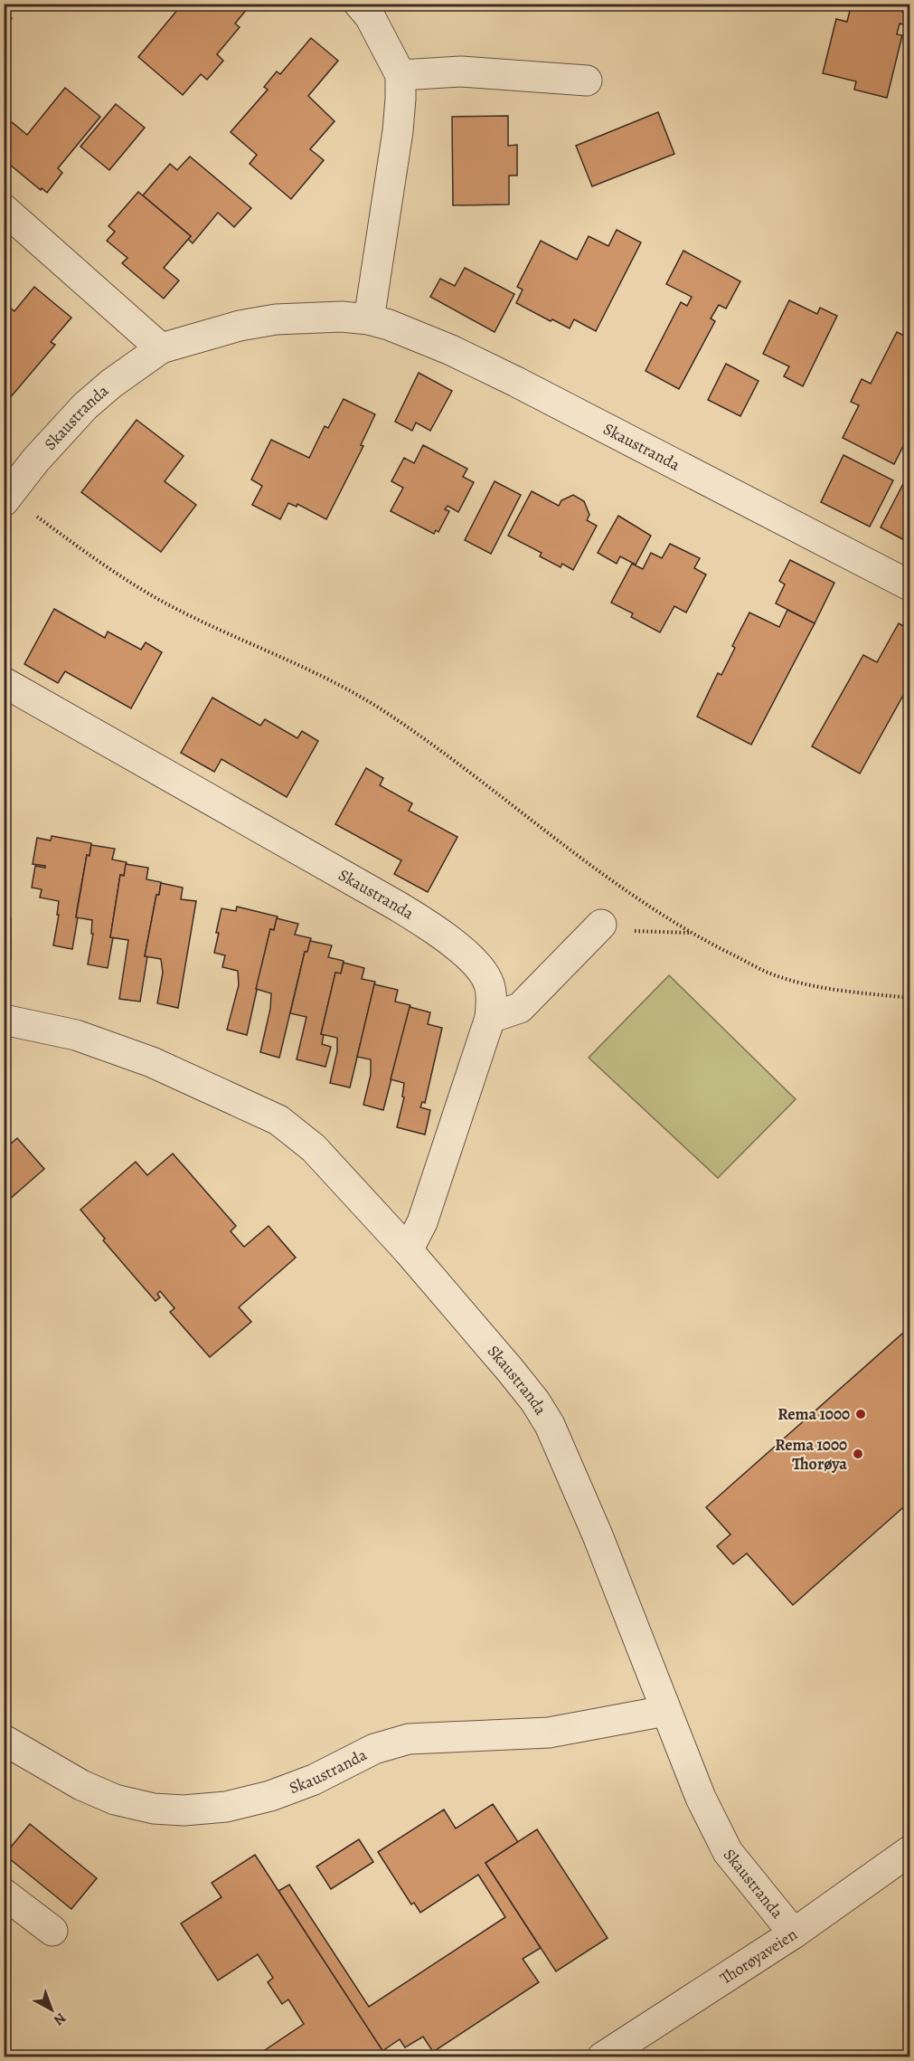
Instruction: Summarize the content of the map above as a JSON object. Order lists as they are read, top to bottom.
{
  "streets": {
    "street": ["Skaustranda", "Thorøyaveien"]
  },
  "crossings": [
    ["Skaustranda", "Thorøyaveien"]
  ],
  "places": ["Rema 1000", "Rema 1000 Thorøya"],
  "north": "bottom right"
}
